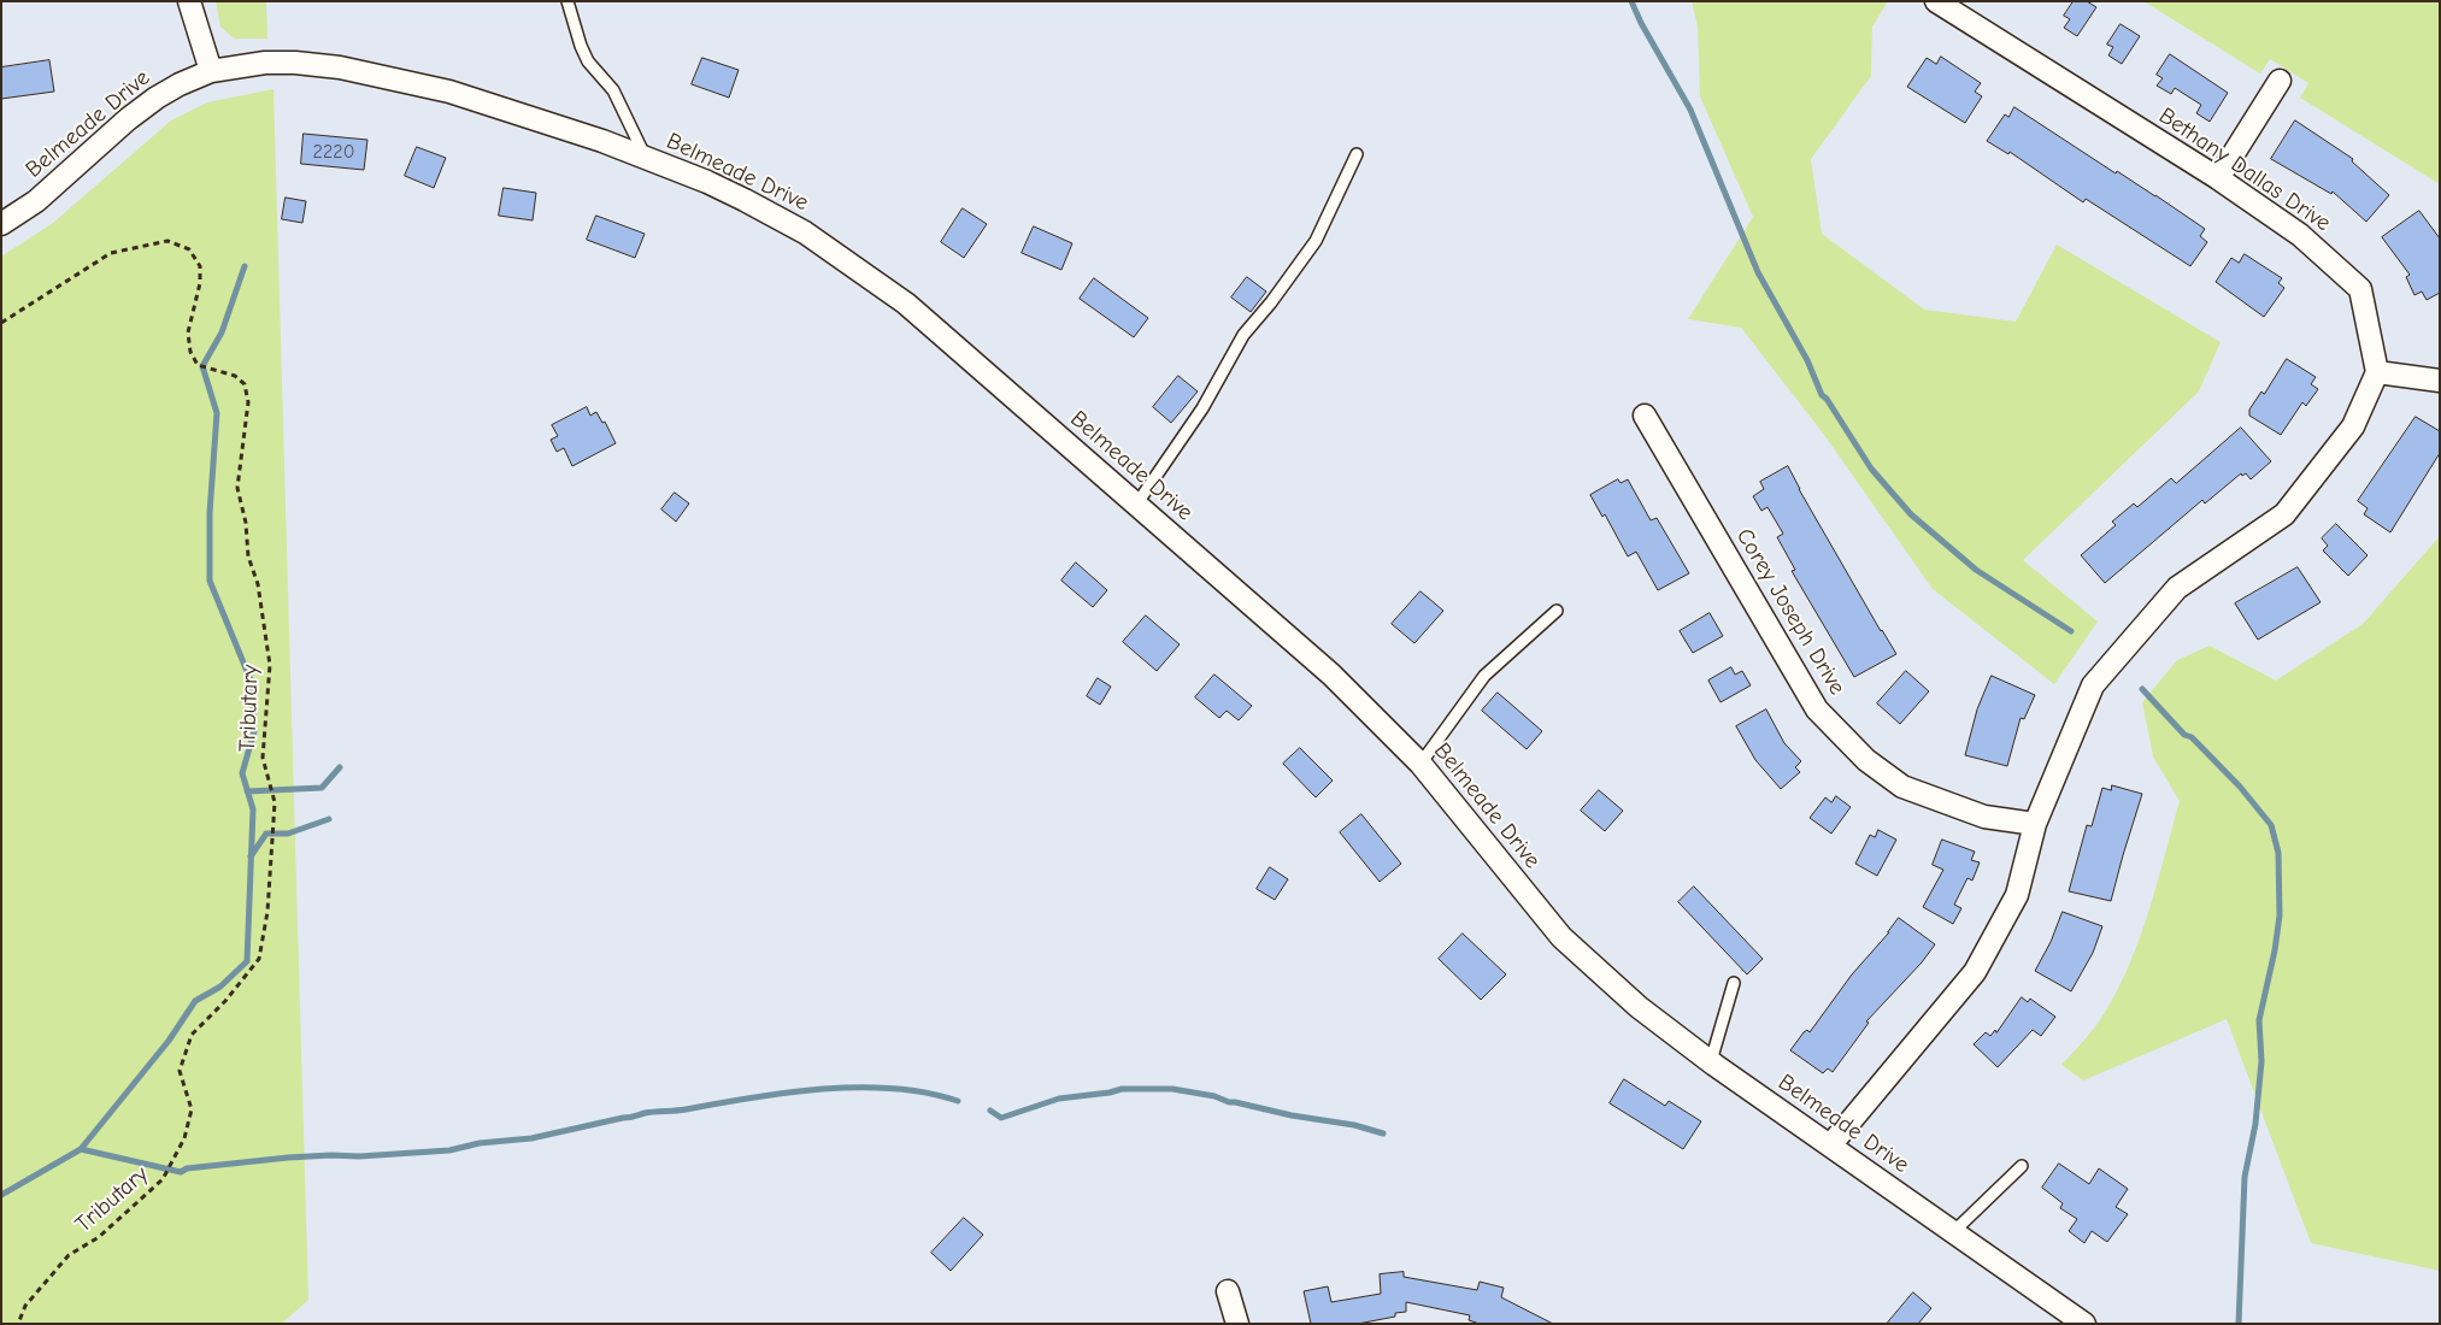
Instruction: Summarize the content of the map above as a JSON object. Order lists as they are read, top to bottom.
{
  "streets": {
    "street": ["Belmeade Drive", "Bethany Dallas Drive", "Corey Joseph Drive"],
    "path": ["Tributary"]
  },
  "house_numbers": ["2220"]
}
